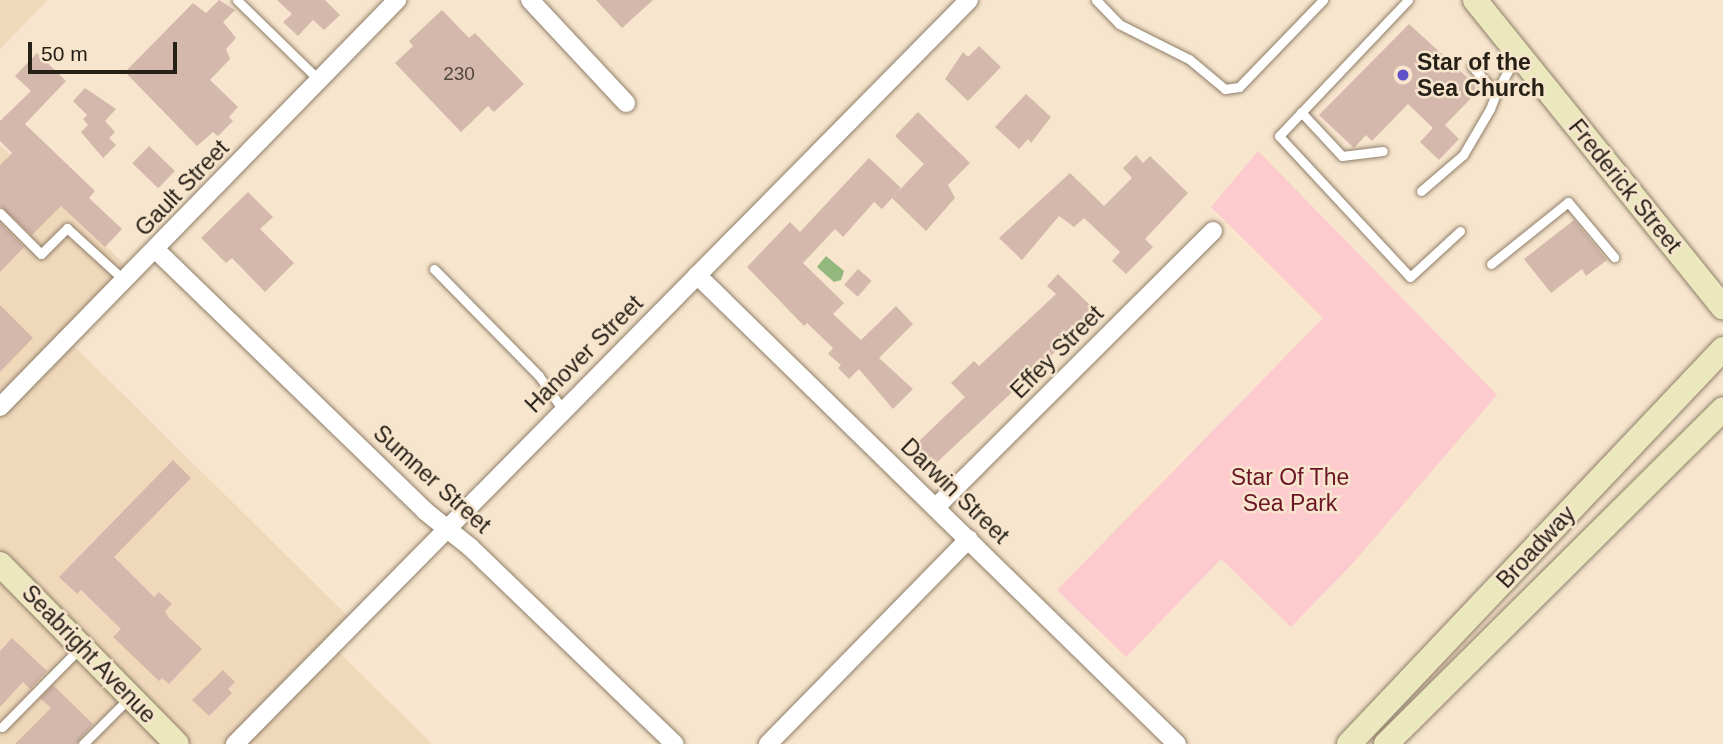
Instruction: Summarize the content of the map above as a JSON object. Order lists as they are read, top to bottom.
{
  "streets": {
    "main road": ["Frederick Street", "Broadway", "Seabright Avenue"],
    "street": [
      "Gault Street",
      "Effey Street",
      "Hanover Street",
      "Sumner Street",
      "Darwin Street"
    ]
  },
  "crossings": [
    ["Gault Street", "Sumner Street"],
    ["Effey Street", "Darwin Street"],
    ["Hanover Street", "Sumner Street"],
    ["Hanover Street", "Darwin Street"]
  ],
  "parks": ["Star Of The Sea Park"],
  "places": ["Star of the Sea Church"],
  "house_numbers": ["230"],
  "scale_bar": "50 m"
}
